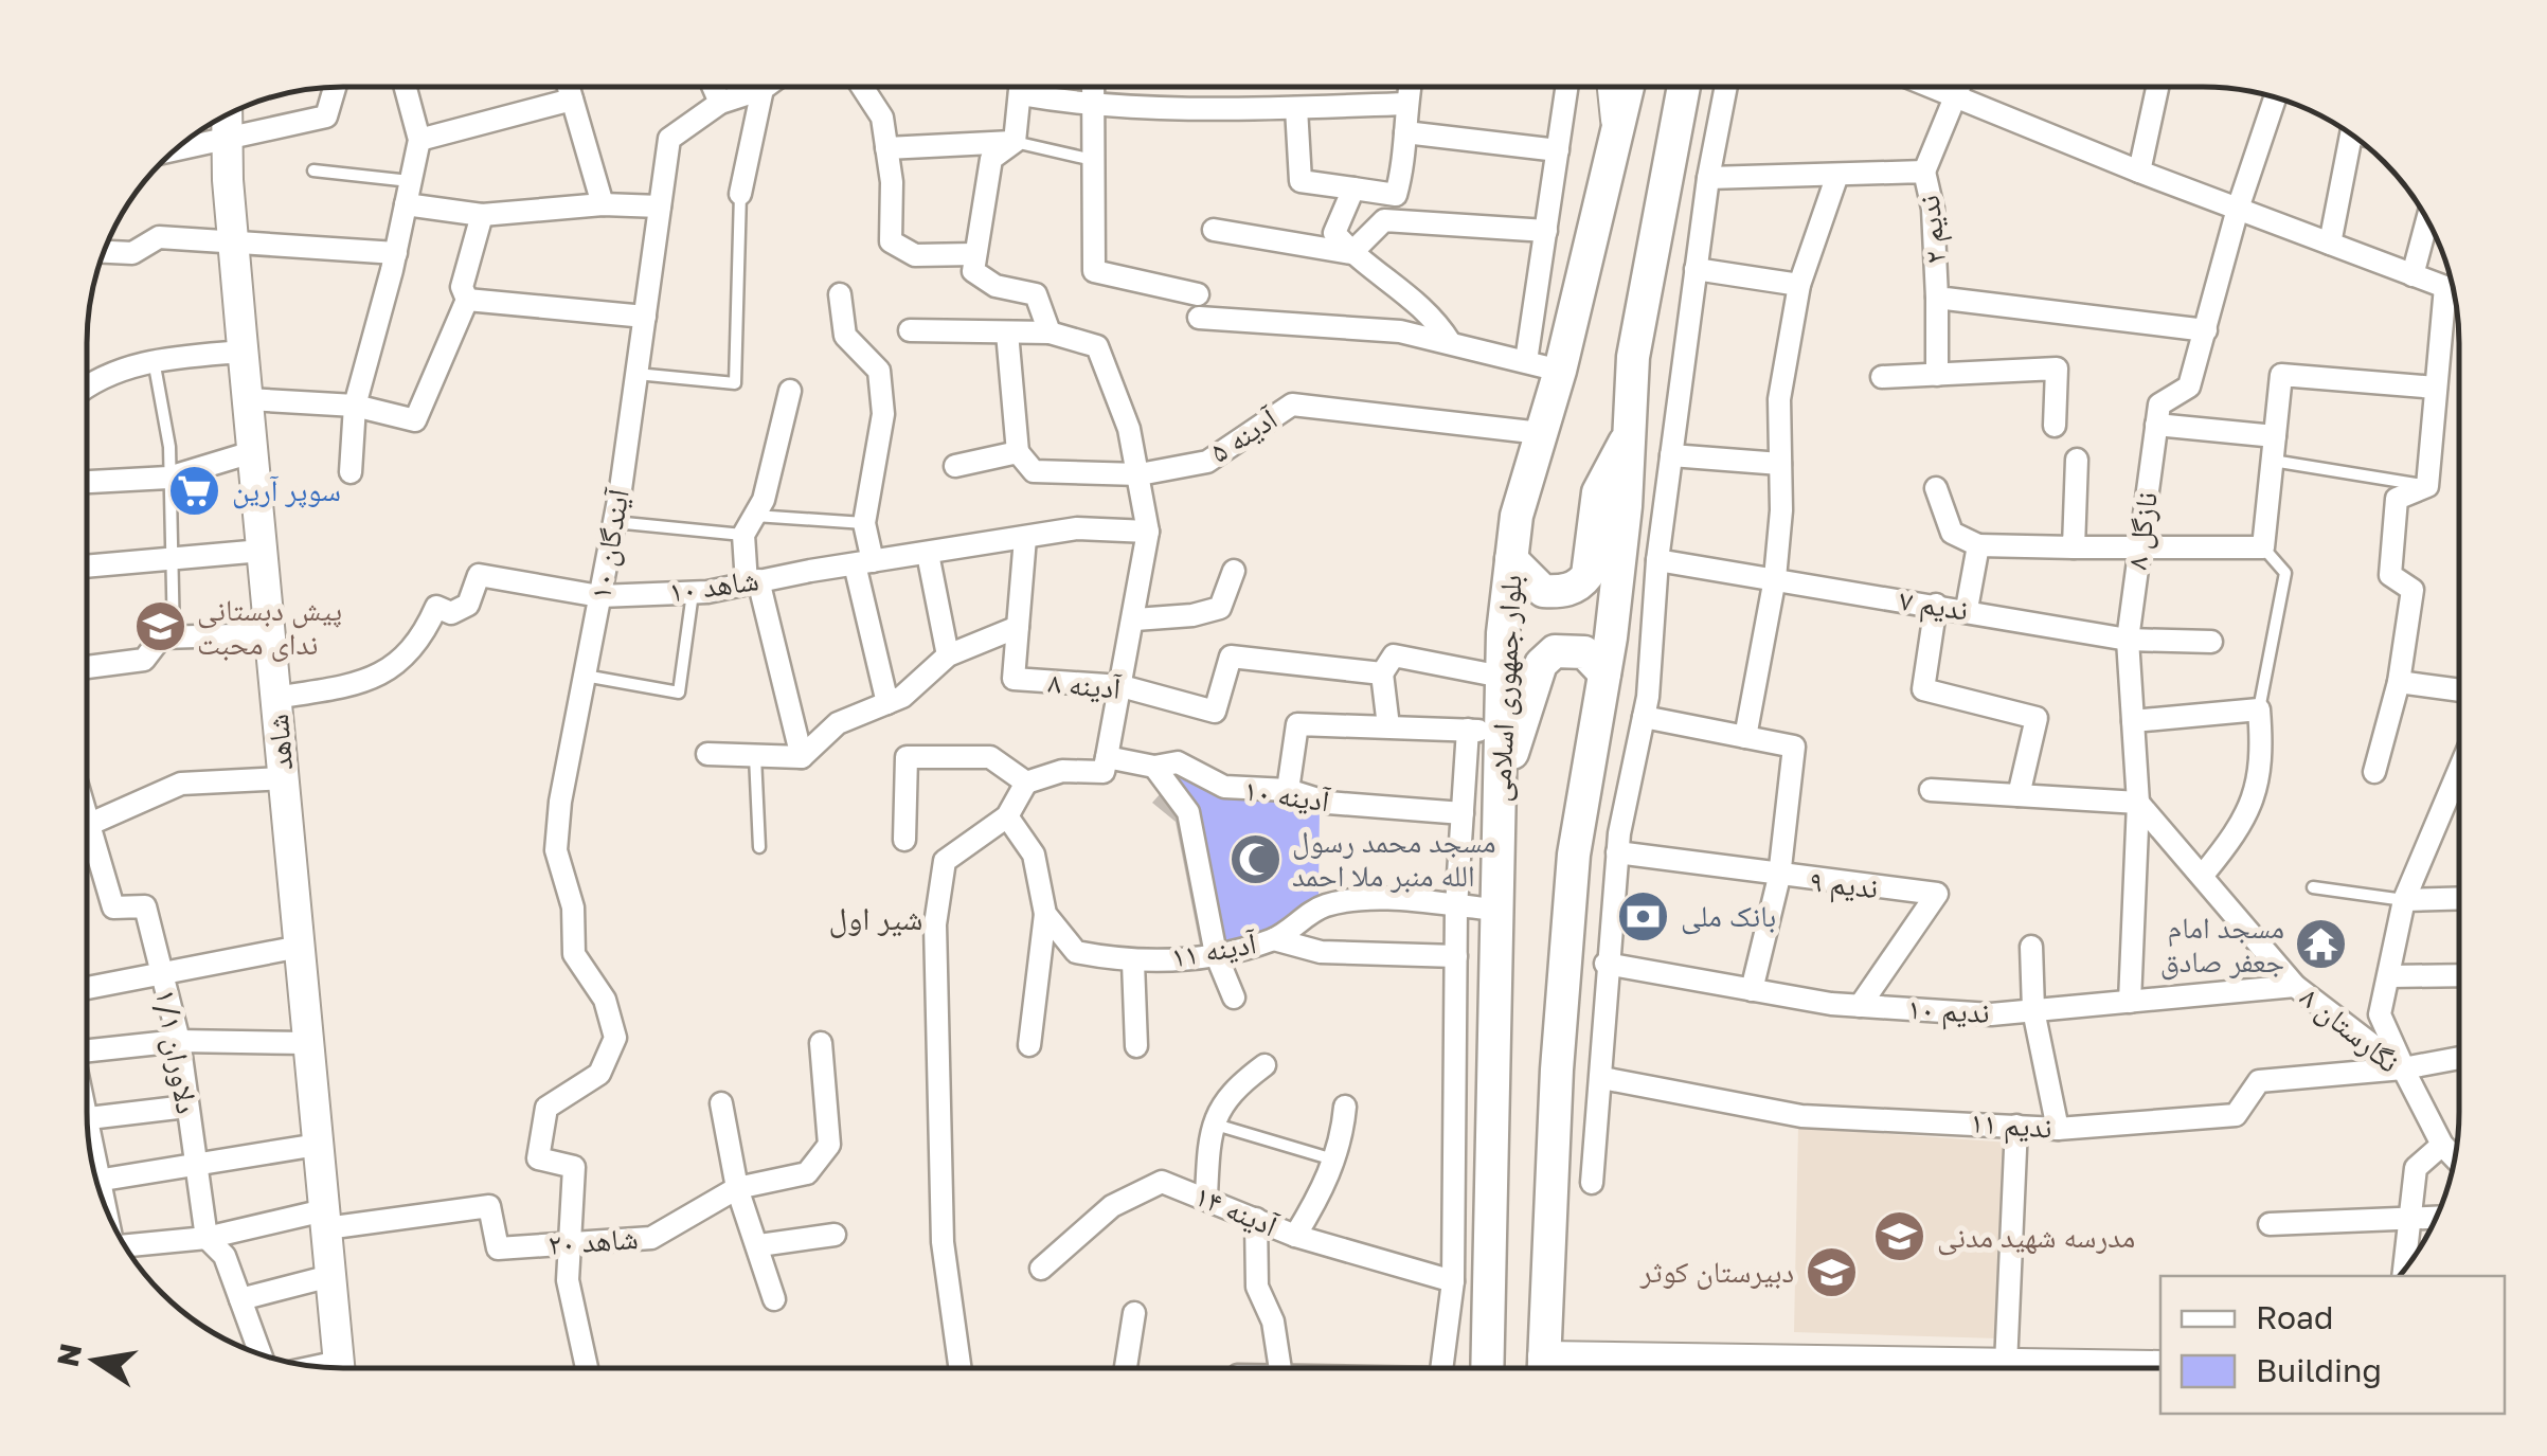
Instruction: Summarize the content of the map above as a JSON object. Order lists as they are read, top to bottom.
{
  "streets": {
    "main road": ["بلوار جمهوری اسلامی", "شاهد"],
    "street": [
      "ندیم ۲",
      "آدینه ۵",
      "نازگل ۸",
      "آیندگان ۱۰",
      "شاهد ۱۰",
      "ندیم ۷",
      "آدینه ۸",
      "آدینه ۱۰",
      "ندیم ۹",
      "آدینه ۱۱",
      "ندیم ۱۰",
      "نگارستان ۸",
      "دلاوران ۱/۱",
      "ندیم ۱۱",
      "آدینه ۱۴",
      "شاهد ۲۰"
    ]
  },
  "crossings": [
    ["آدینه ۵", "بلوار جمهوری اسلامی"],
    ["نازگل ۸", "ندیم ۷"],
    ["نازگل ۸", "ندیم ۱۰"],
    ["نازگل ۸", "نگارستان ۸"],
    ["آیندگان ۱۰", "شاهد ۱۰"],
    ["آیندگان ۱۰", "شاهد ۲۰"],
    ["شاهد ۱۰", "شاهد"],
    ["آدینه ۸", "بلوار جمهوری اسلامی"],
    ["بلوار جمهوری اسلامی", "آدینه ۱۱"],
    ["شاهد", "شاهد ۲۰"],
    ["ندیم ۹", "ندیم ۱۰"],
    ["ندیم ۱۰", "نگارستان ۸"],
    ["نگارستان ۸", "ندیم ۱۱"]
  ],
  "districts": ["شیر اول"],
  "places": {
    "supermarket": ["سوپر آرین"],
    "school or university": ["پیش دبستانی ندای محبت", "مدرسه شهید مدنی", "دبیرستان کوثر"],
    "mosque": ["مسجد محمد رسول الله منبر ملا احمد"],
    "bank": ["بانک ملی"],
    "temple": ["مسجد امام جعفر صادق"]
  },
  "legend": ["Road", "Building"],
  "north": "left"
}
